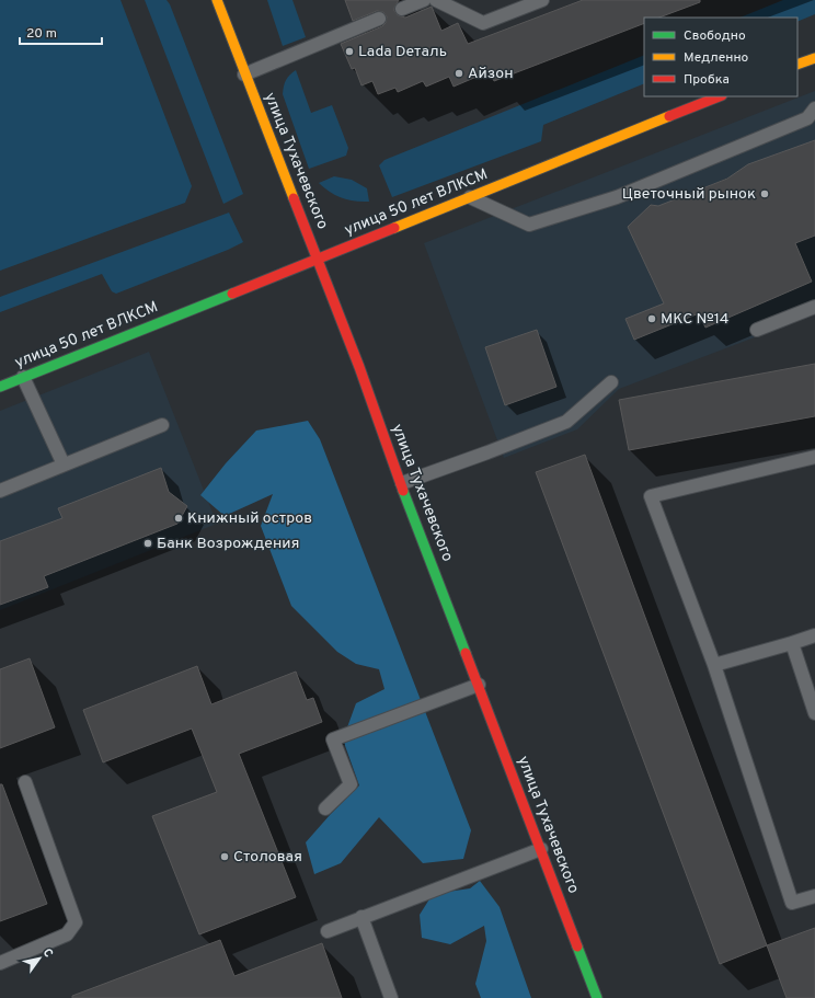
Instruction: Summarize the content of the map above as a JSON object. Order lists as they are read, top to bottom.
{
  "streets": {
    "street": ["улица Тухачевского", "улица 50 лет ВЛКСМ"]
  },
  "crossings": [
    ["улица Тухачевского", "улица 50 лет ВЛКСМ"]
  ],
  "places": [
    "Lada Dеталь",
    "Айзон",
    "Цветочный рынок",
    "МКС №14",
    "Книжный остров",
    "Банк Возрождения",
    "Столовая"
  ],
  "legend": ["Свободно", "Медленно", "Пробка"],
  "scale_bar": "20 m",
  "north": "top right"
}
